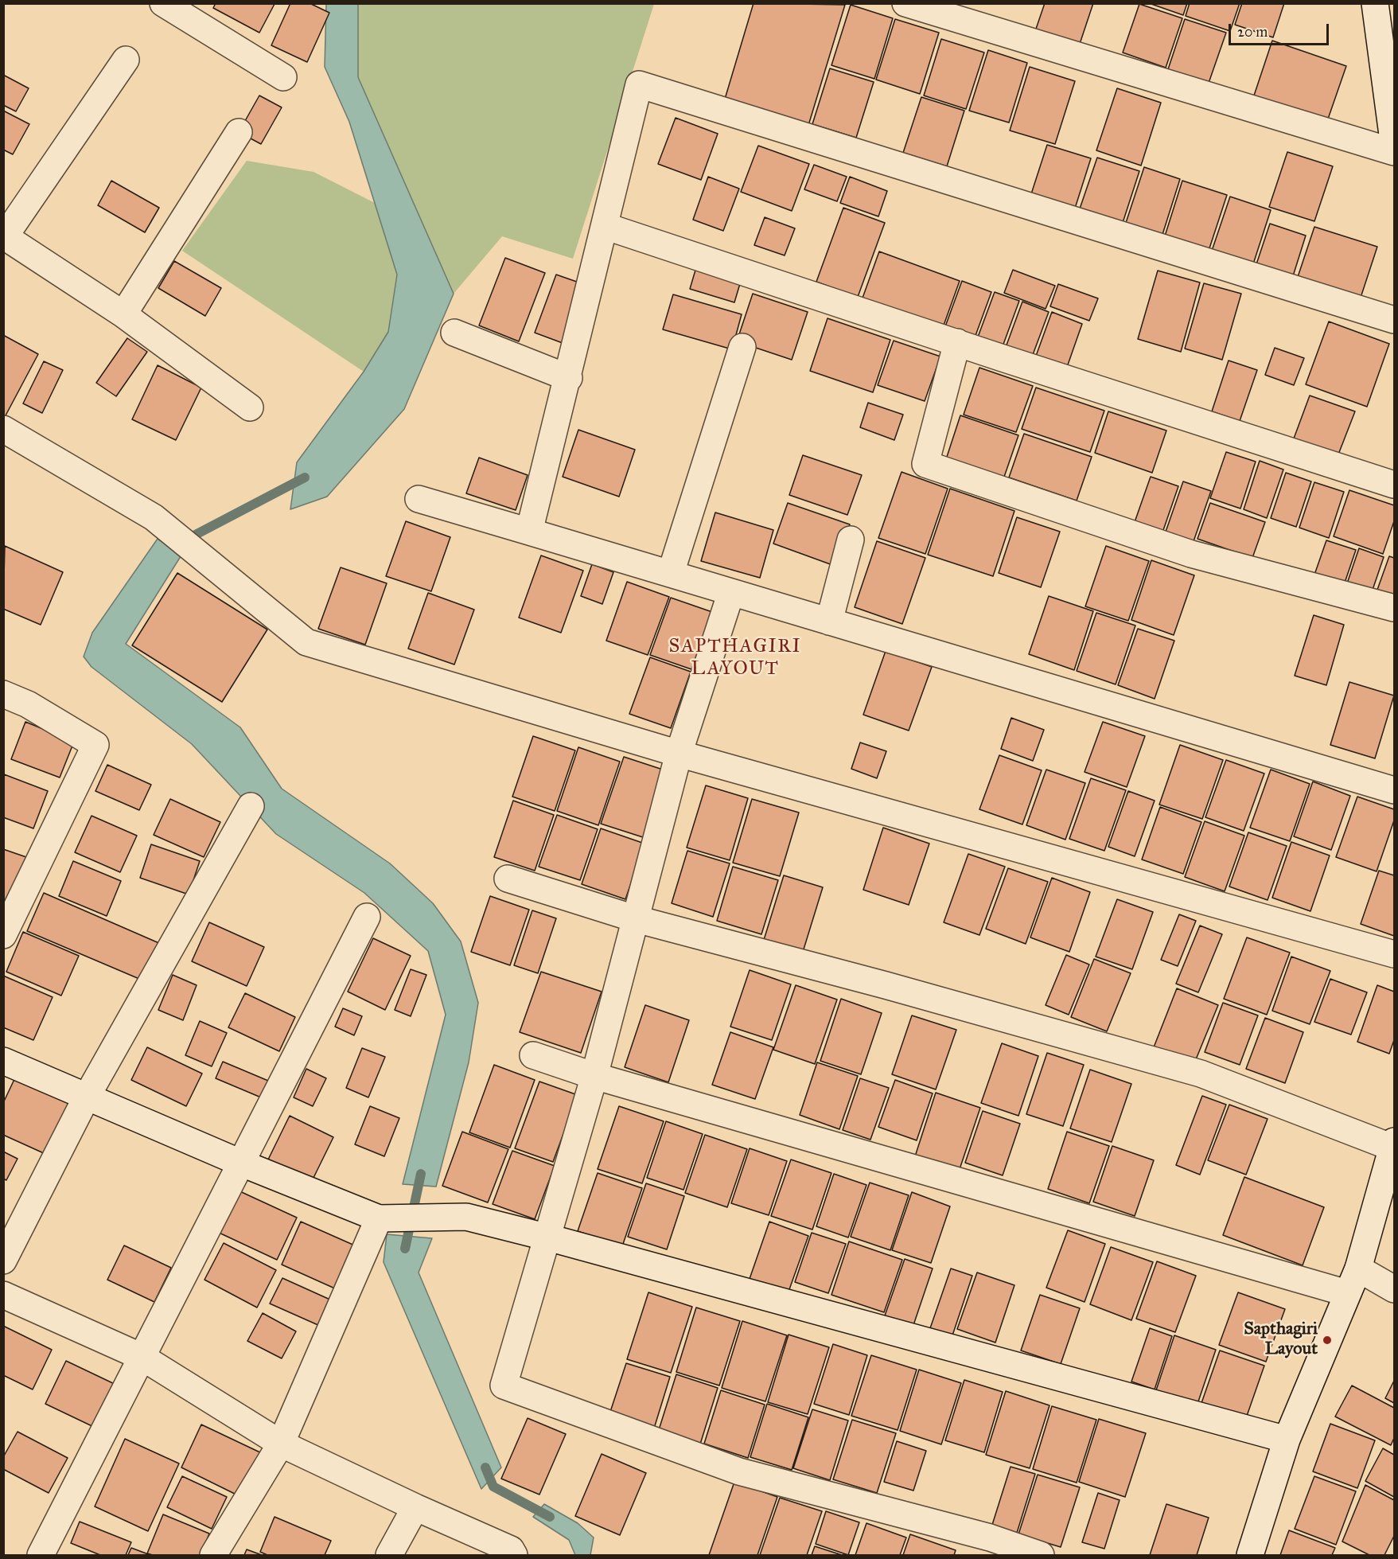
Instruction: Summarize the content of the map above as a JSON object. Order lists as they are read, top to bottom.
{
  "districts": ["SAPTHAGIRI LAYOUT"],
  "places": ["Sapthagiri Layout"],
  "scale_bar": "20 m"
}
